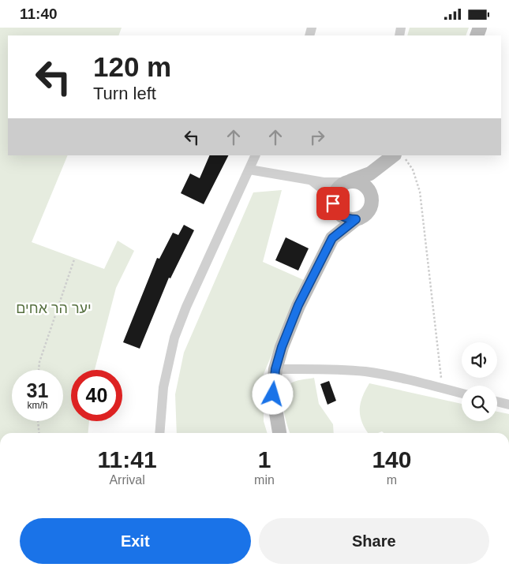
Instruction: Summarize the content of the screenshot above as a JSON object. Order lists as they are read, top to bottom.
{
  "parks": ["יער הר אחים"],
  "page": {
    "status": "11:40",
    "turn": ["120 m", "Turn left"],
    "speed": "31 km/h",
    "limit": "40",
    "eta": [
      "11:41",
      "Arrival",
      "1",
      "min",
      "140",
      "m"
    ],
    "buttons": ["Exit", "Share"]
  }
}
